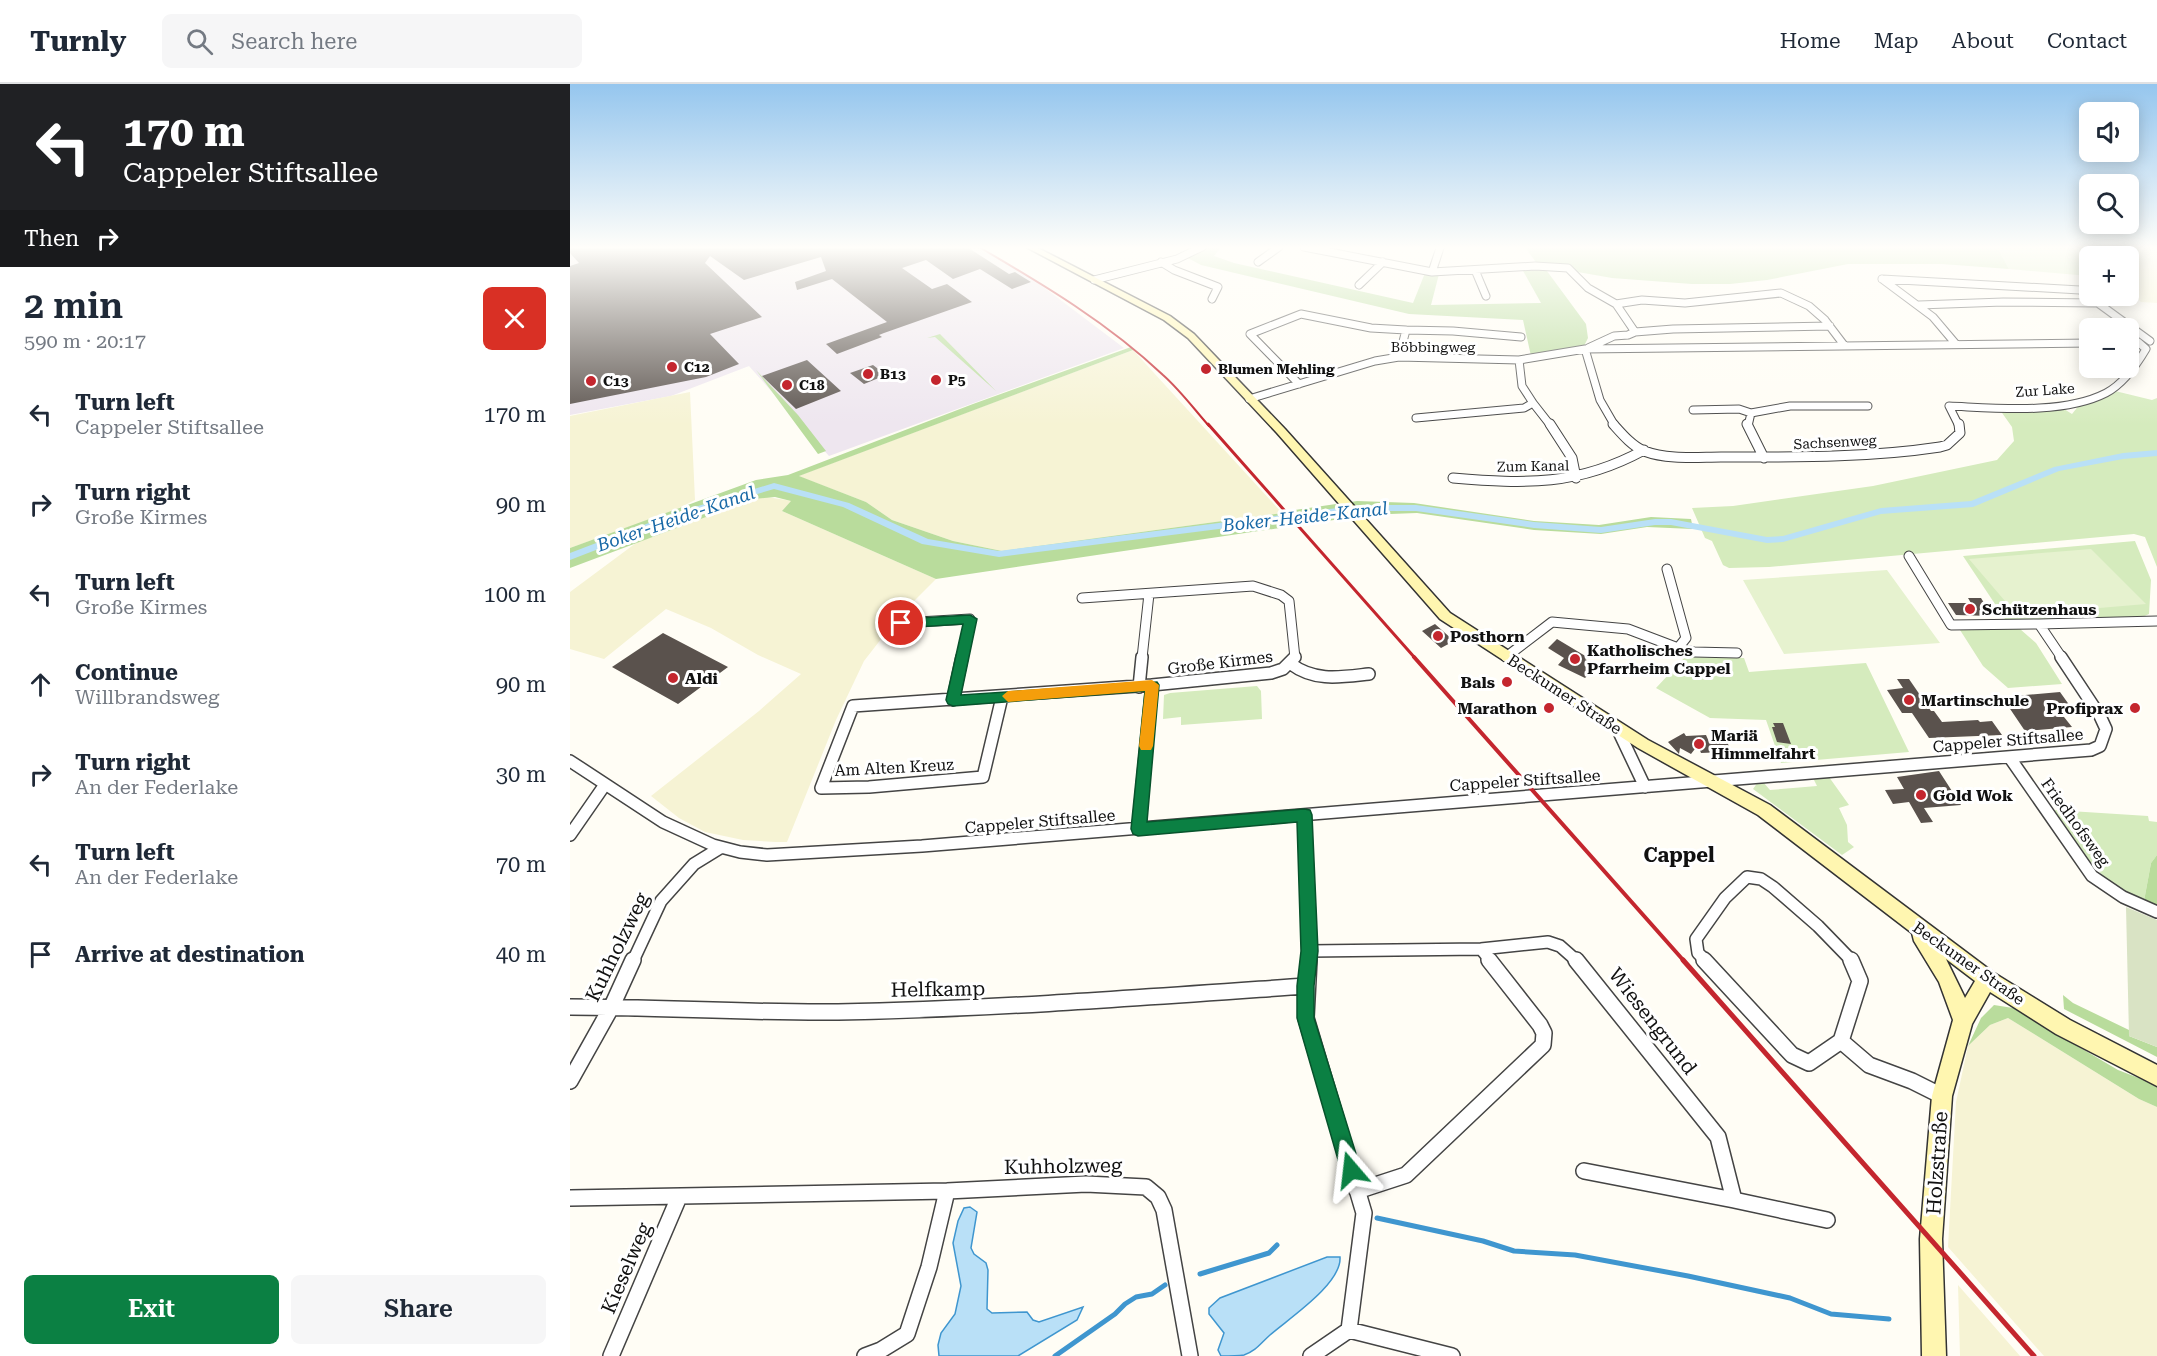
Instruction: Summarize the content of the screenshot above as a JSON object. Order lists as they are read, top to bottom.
{
  "streets": {
    "main road": ["Beckumer Straße", "Holzstraße"],
    "street": [
      "Böbbingweg",
      "Zur Lake",
      "Sachsenweg",
      "Zum Kanal",
      "Große Kirmes",
      "Cappeler Stiftsallee",
      "Am Alten Kreuz",
      "Friedhofsweg",
      "Kuhholzweg",
      "Helfkamp",
      "Wiesengrund",
      "Kieselweg"
    ]
  },
  "crossings": [
    ["Böbbingweg", "Beckumer Straße"],
    ["Zur Lake", "Sachsenweg"],
    ["Sachsenweg", "Zum Kanal"],
    ["Große Kirmes", "Cappeler Stiftsallee"],
    ["Große Kirmes", "Am Alten Kreuz"],
    ["Beckumer Straße", "Cappeler Stiftsallee"],
    ["Beckumer Straße", "Holzstraße"],
    ["Cappeler Stiftsallee", "Friedhofsweg"],
    ["Cappeler Stiftsallee", "Kuhholzweg"],
    ["Kuhholzweg", "Helfkamp"],
    ["Kuhholzweg", "Kieselweg"]
  ],
  "districts": ["Cappel"],
  "water": ["Boker-Heide-Kanal"],
  "places": [
    "C12",
    "Blumen Mehling",
    "B13",
    "P5",
    "C13",
    "C18",
    "Schützenhaus",
    "Posthorn",
    "Katholisches Pfarrheim Cappel",
    "Aldi",
    "Bals",
    "Martinschule",
    "Marathon",
    "Profiprax",
    "Mariä Himmelfahrt",
    "Gold Wok"
  ],
  "page": {
    "header": "Turnly",
    "search": "Search here",
    "nav": [
      "Home",
      "Map",
      "About",
      "Contact"
    ],
    "turn": ["170 m", "Cappeler Stiftsallee"],
    "map_buttons": ["+", "−"],
    "then": "Then",
    "heading": ["2 min", "590 m · 20:17"],
    "list": [
      {
        "name": "Turn left",
        "note": "Cappeler Stiftsallee",
        "value": "170 m"
      },
      {
        "name": "Turn right",
        "note": "Große Kirmes",
        "value": "90 m"
      },
      {
        "name": "Turn left",
        "note": "Große Kirmes",
        "value": "100 m"
      },
      {
        "name": "Continue",
        "note": "Willbrandsweg",
        "value": "90 m"
      },
      {
        "name": "Turn right",
        "note": "An der Federlake",
        "value": "30 m"
      },
      {
        "name": "Turn left",
        "note": "An der Federlake",
        "value": "70 m"
      },
      {
        "name": "Arrive at destination",
        "value": "40 m"
      }
    ],
    "buttons": ["Exit", "Share"]
  }
}
